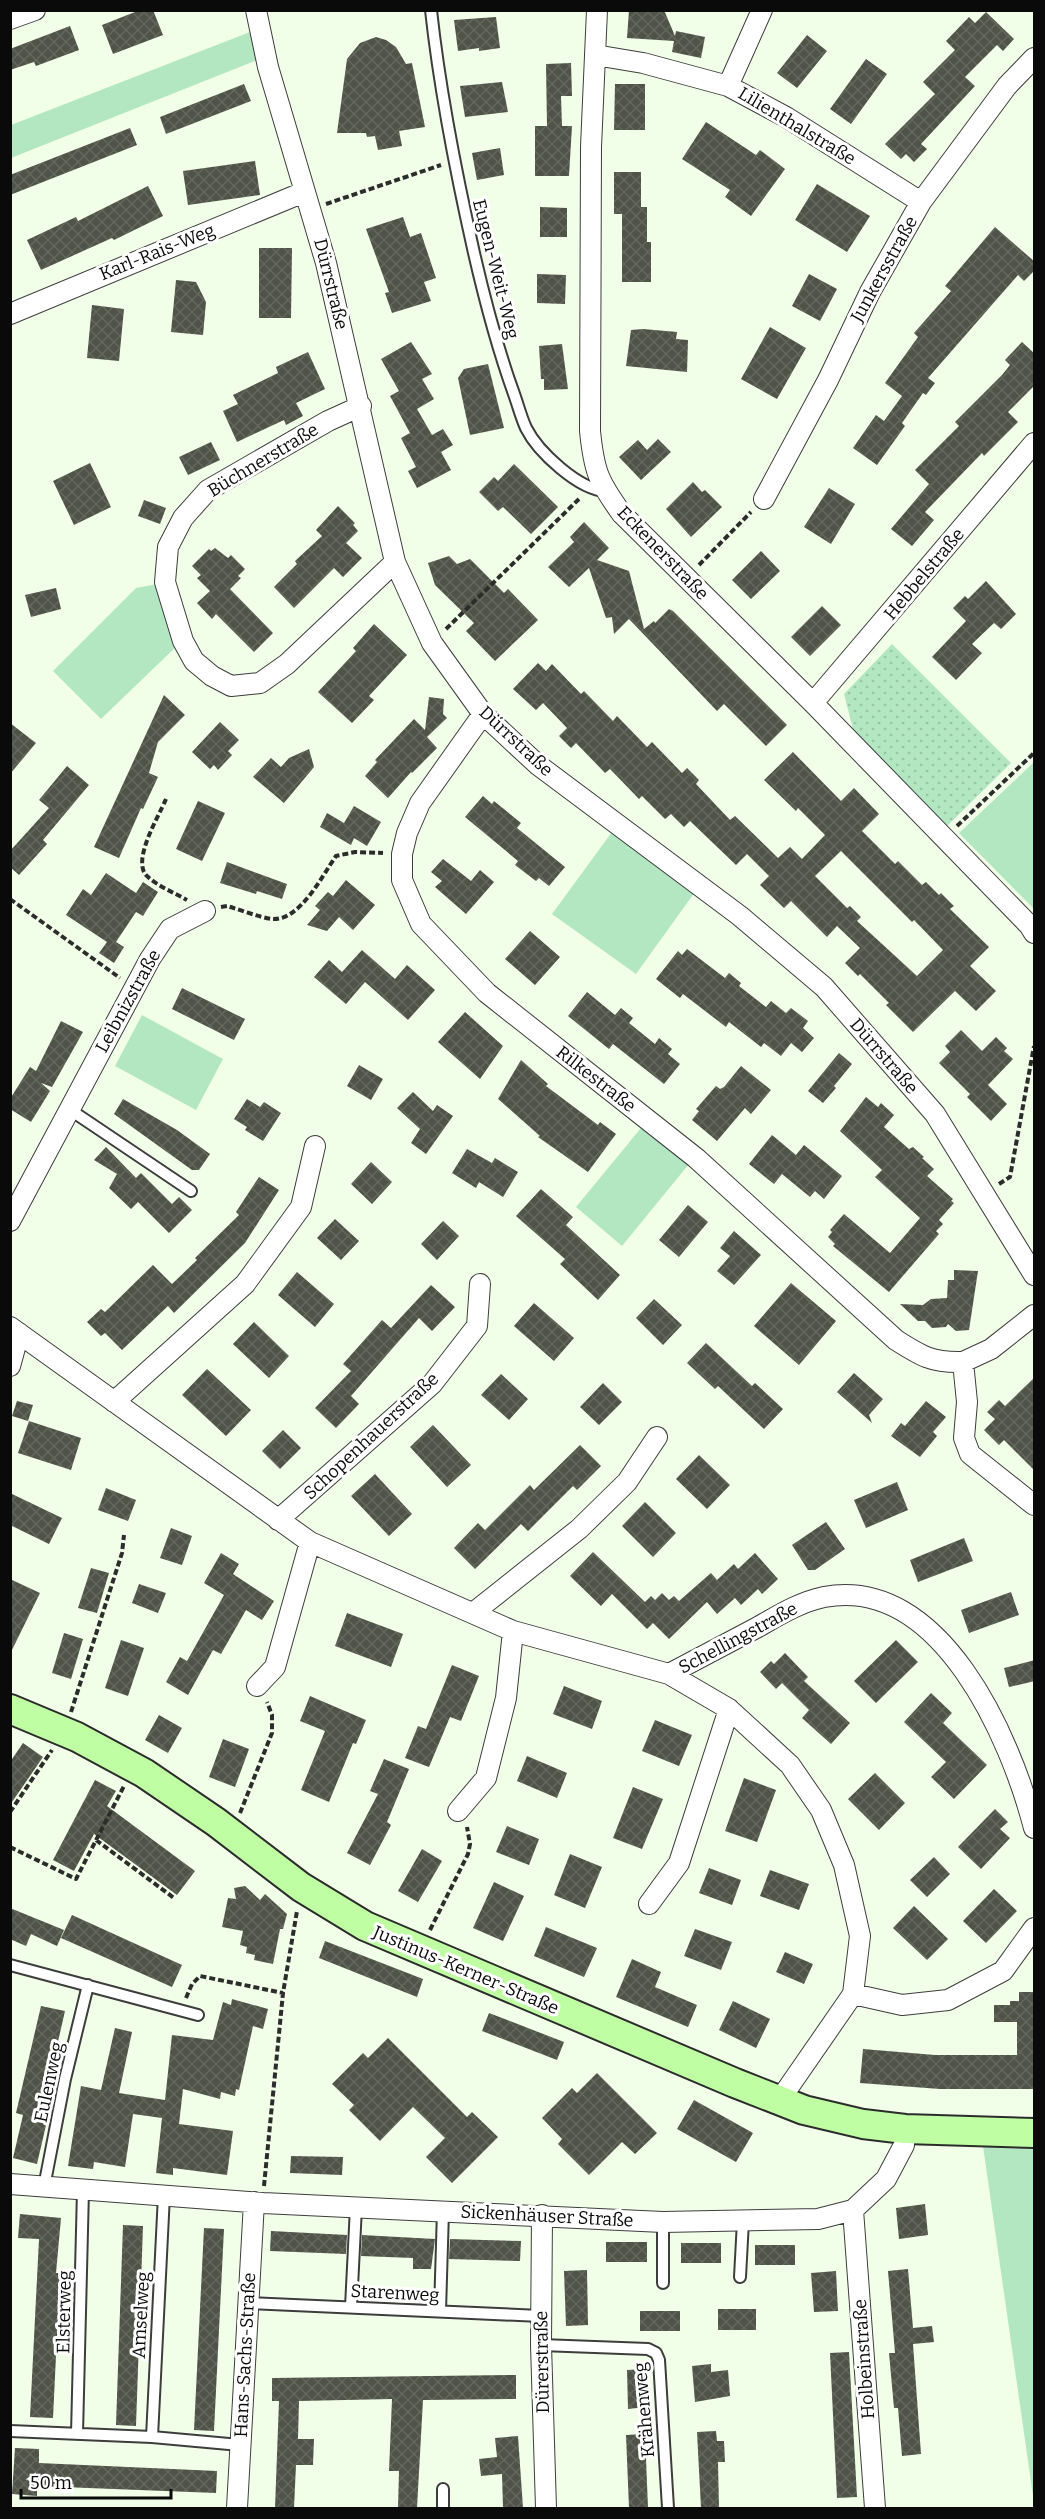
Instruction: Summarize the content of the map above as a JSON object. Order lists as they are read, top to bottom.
{
  "streets": {
    "street": [
      "Lilienthalstraße",
      "Karl-Rais-Weg",
      "Junkersstraße",
      "Dürrstraße",
      "Büchnerstraße",
      "Eckenerstraße",
      "Hebbelstraße",
      "Leibnizstraße",
      "Rilkestraße",
      "Schopenhauerstraße",
      "Schellingstraße",
      "Justinus-Kerner-Straße",
      "Sickenhäuser Straße",
      "Hans-Sachs-Straße",
      "Holbeinstraße",
      "Dürerstraße"
    ],
    "lane": [
      "Eugen-Weit-Weg",
      "Eulenweg",
      "Starenweg",
      "Elsterweg",
      "Amselweg",
      "Krähenweg"
    ]
  },
  "crossings": [
    ["Lilienthalstraße", "Junkersstraße"],
    ["Lilienthalstraße", "Eckenerstraße"],
    ["Karl-Rais-Weg", "Dürrstraße"],
    ["Eugen-Weit-Weg", "Eckenerstraße"],
    ["Dürrstraße", "Büchnerstraße"],
    ["Dürrstraße", "Rilkestraße"],
    ["Eckenerstraße", "Hebbelstraße"],
    ["Justinus-Kerner-Straße", "Sickenhäuser Straße"],
    ["Eulenweg", "Sickenhäuser Straße"],
    ["Sickenhäuser Straße", "Elsterweg"],
    ["Sickenhäuser Straße", "Amselweg"],
    ["Sickenhäuser Straße", "Hans-Sachs-Straße"],
    ["Sickenhäuser Straße", "Holbeinstraße"],
    ["Sickenhäuser Straße", "Dürerstraße"],
    ["Starenweg", "Hans-Sachs-Straße"],
    ["Starenweg", "Dürerstraße"],
    ["Dürerstraße", "Krähenweg"]
  ],
  "scale_bar": "50 m"
}
